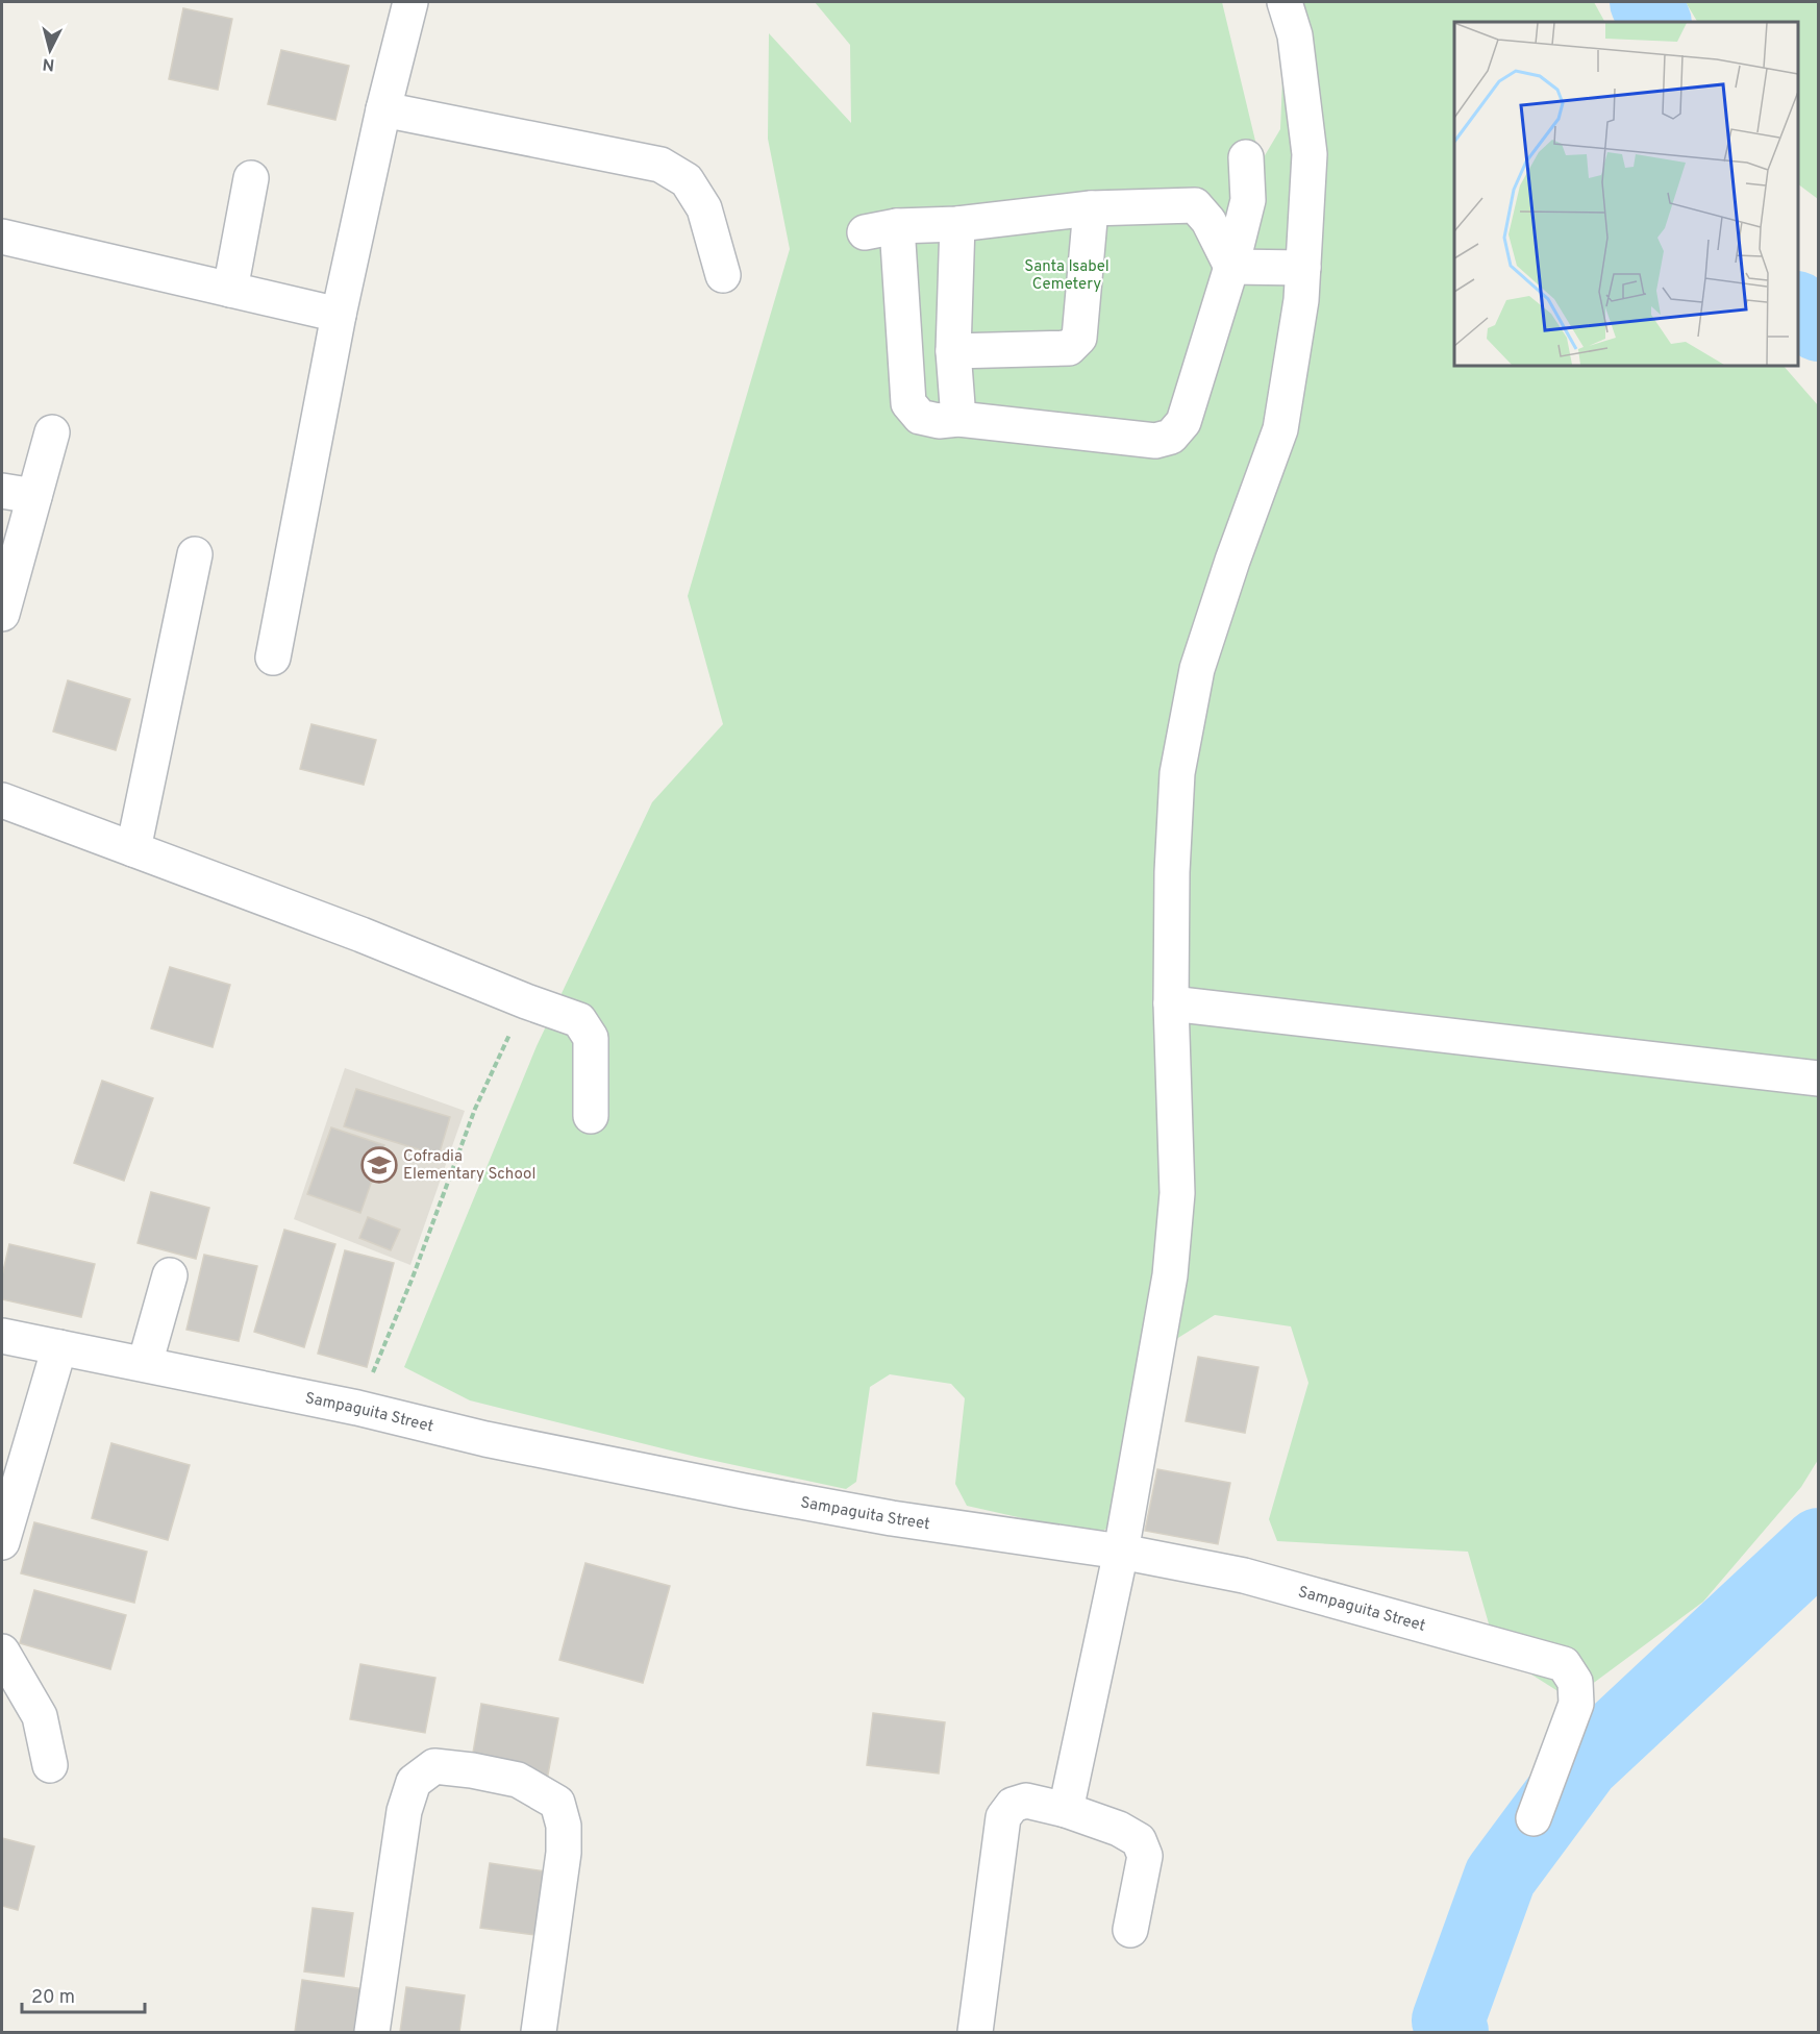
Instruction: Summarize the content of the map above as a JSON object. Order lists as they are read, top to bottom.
{
  "streets": {
    "street": ["Sampaguita Street"]
  },
  "parks": ["Santa Isabel Cemetery"],
  "places": {
    "school or university": ["Cofradia Elementary School"]
  },
  "scale_bar": "20 m",
  "north": "bottom"
}
